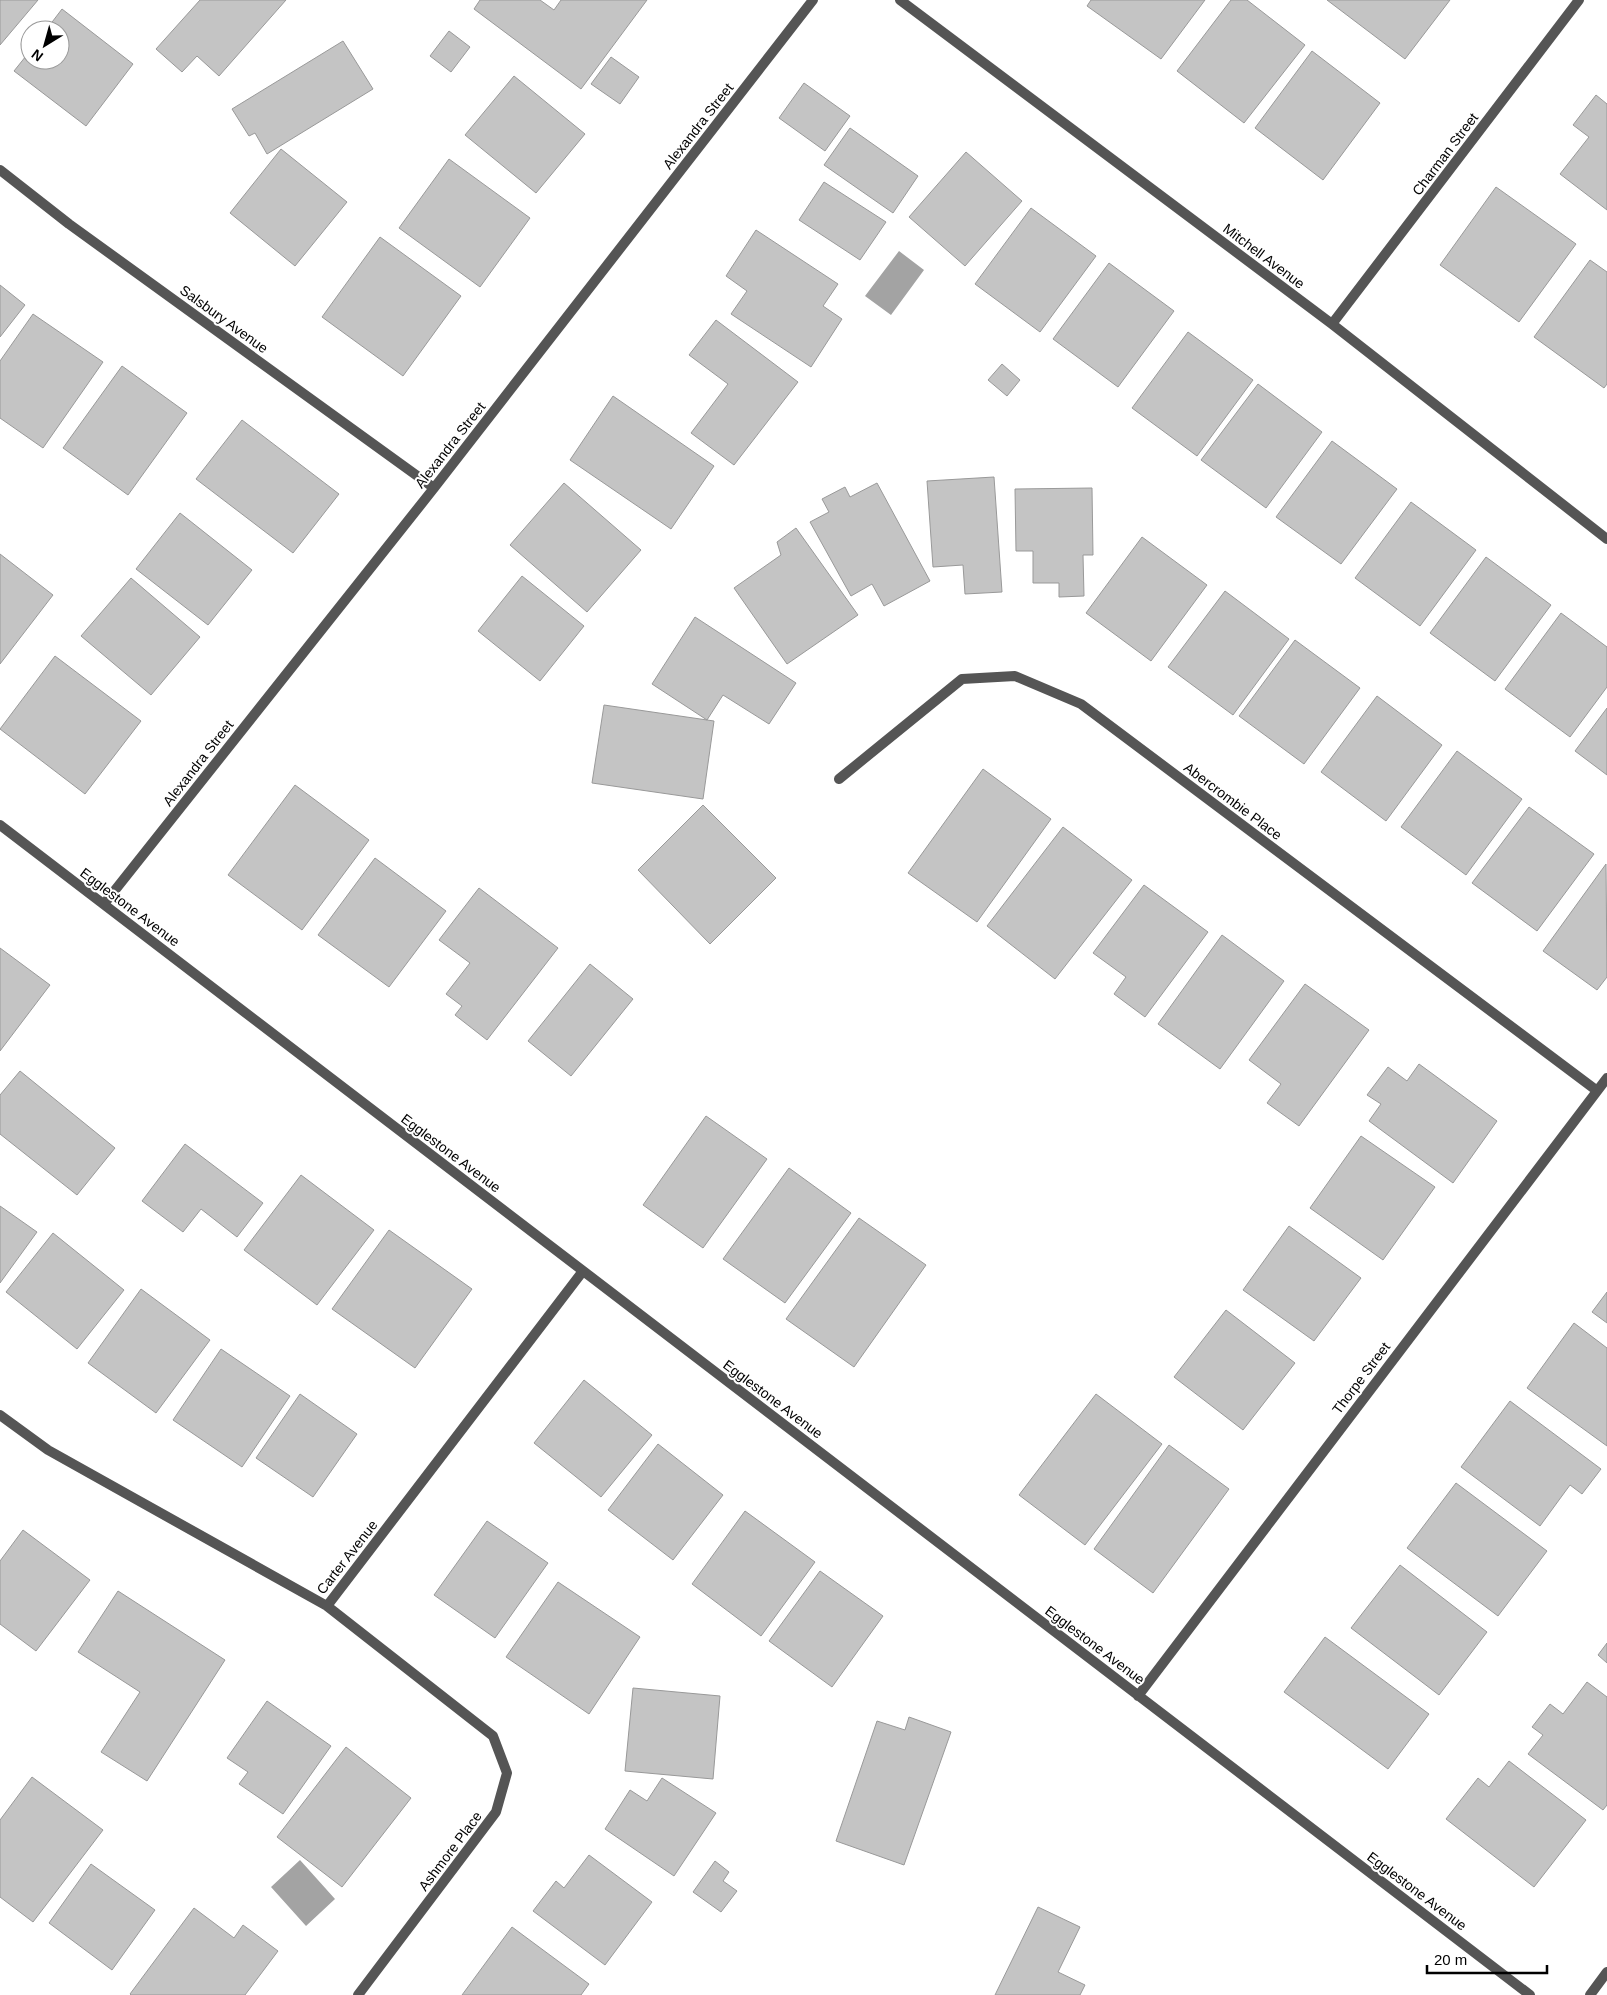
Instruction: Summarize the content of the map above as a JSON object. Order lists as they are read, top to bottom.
{
  "streets": {
    "street": [
      "Alexandra Street",
      "Charman Street",
      "Mitchell Avenue",
      "Salsbury Avenue",
      "Abercrombie Place",
      "Egglestone Avenue",
      "Thorpe Street",
      "Carter Avenue",
      "Ashmore Place"
    ]
  },
  "crossings": [
    ["Alexandra Street", "Salsbury Avenue"],
    ["Alexandra Street", "Egglestone Avenue"],
    ["Charman Street", "Mitchell Avenue"],
    ["Abercrombie Place", "Thorpe Street"],
    ["Egglestone Avenue", "Thorpe Street"],
    ["Egglestone Avenue", "Carter Avenue"],
    ["Carter Avenue", "Ashmore Place"]
  ],
  "scale_bar": "20 m",
  "north": "bottom left"
}
